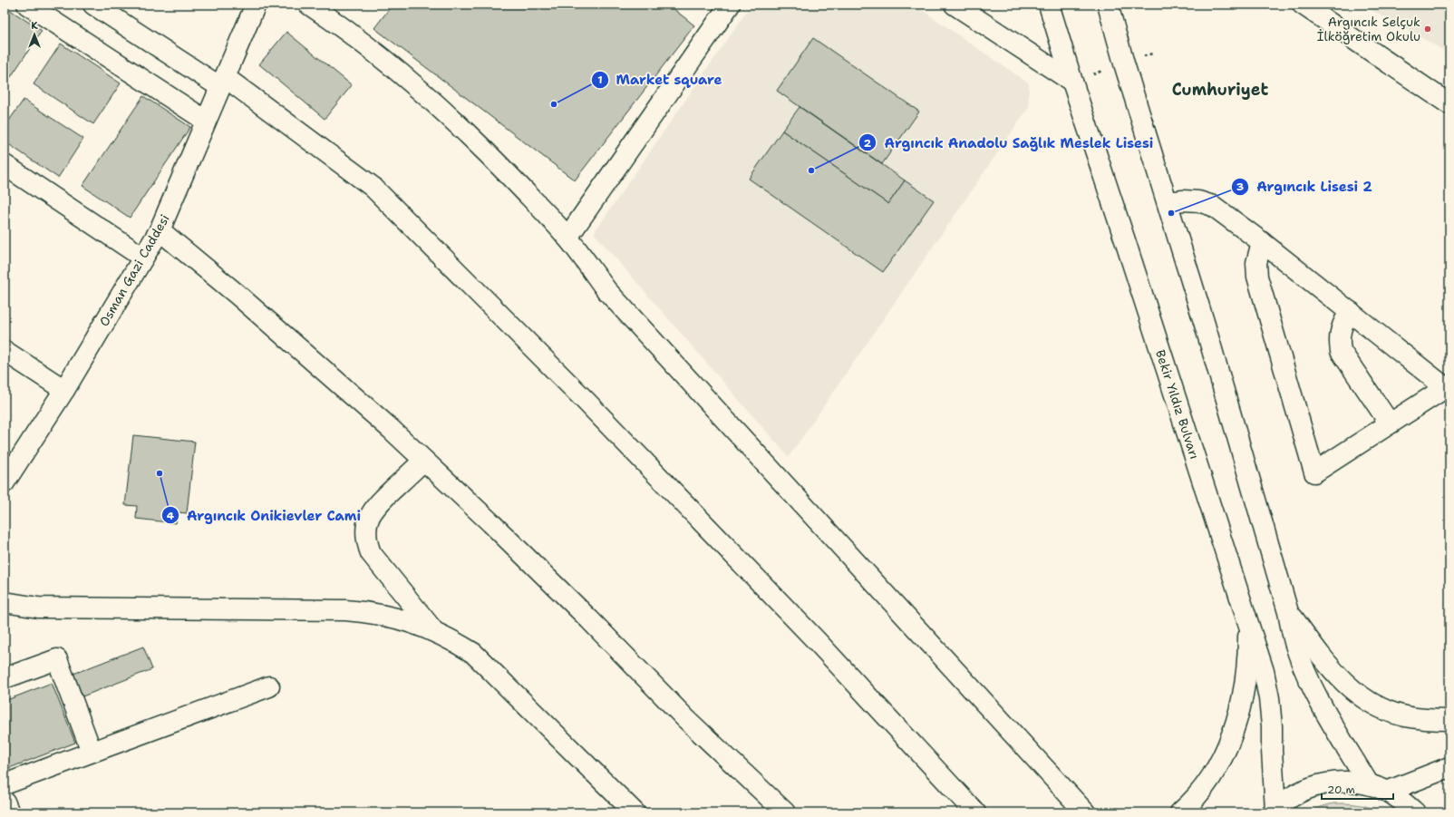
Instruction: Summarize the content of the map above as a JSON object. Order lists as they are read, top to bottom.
{
  "streets": {
    "main road": ["Osman Gazi Caddesi", "Bekir Yıldız Bulvarı"]
  },
  "districts": ["Cumhuriyet"],
  "places": [
    "Argıncık Selçuk İlköğretim Okulu",
    "Market square",
    "Argıncık Anadolu Sağlık Meslek Lisesi",
    "Argıncık Lisesi 2",
    "Argıncık Onikievler Cami"
  ],
  "scale_bar": "20 m",
  "north": "top"
}
